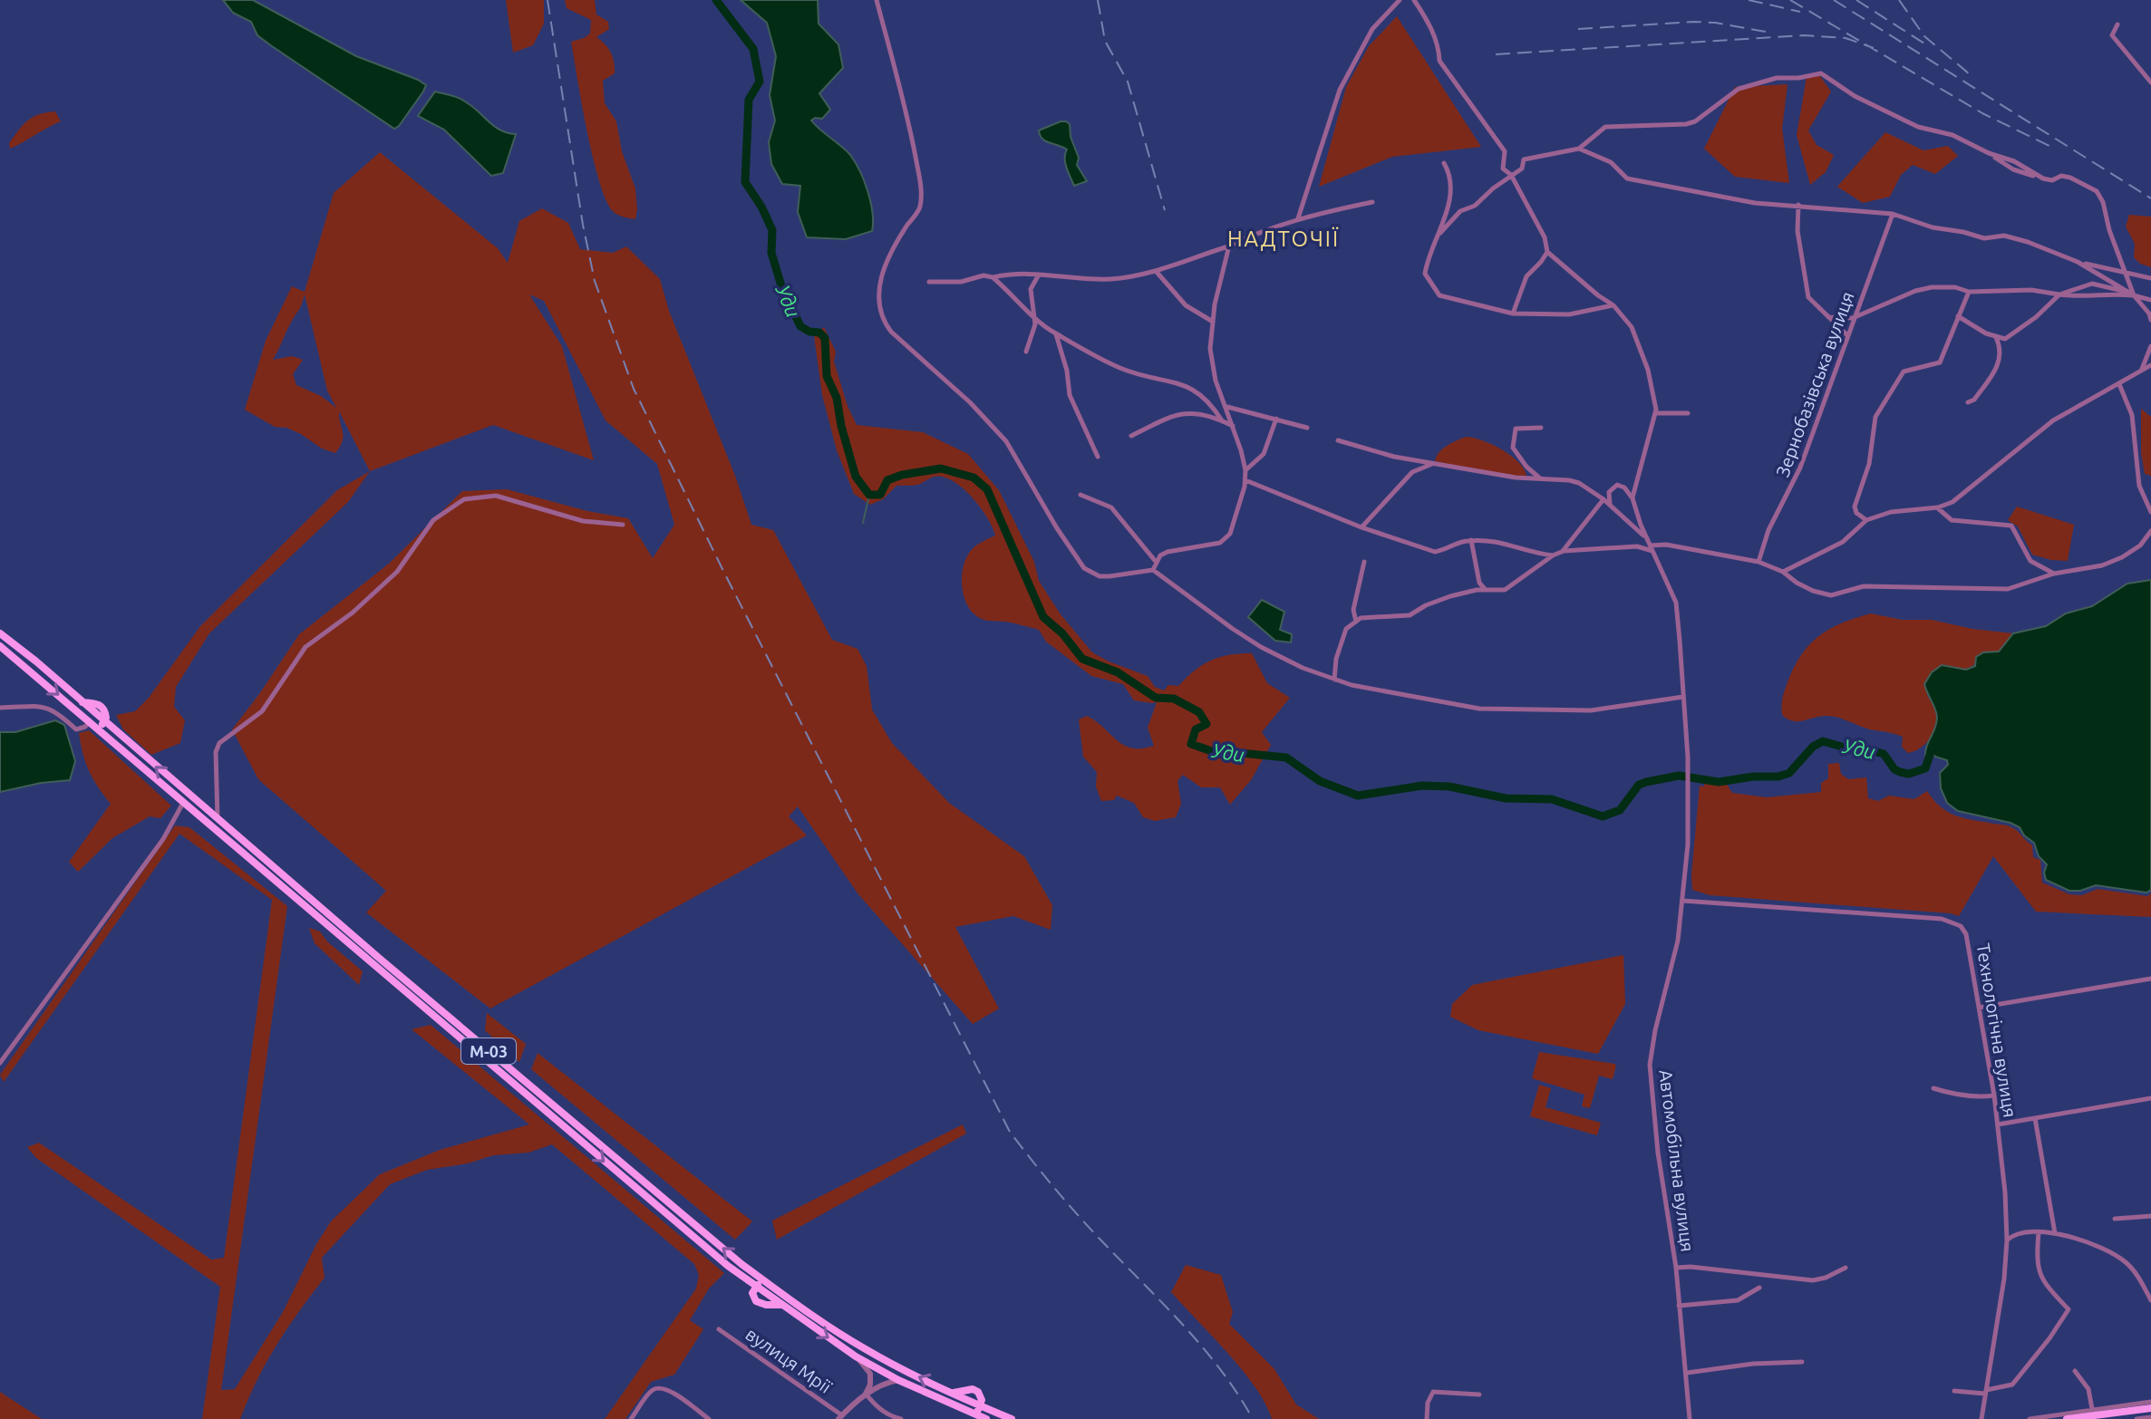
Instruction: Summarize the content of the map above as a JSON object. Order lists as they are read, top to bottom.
{
  "streets": {
    "highway": ["М-03"],
    "street": [
      "Зернобазівська вулиця",
      "Технологічна вулиця",
      "Автомобільна вулиця",
      "вулиця Мрії"
    ]
  },
  "crossings": [
    ["Технологічна вулиця", "Автомобільна вулиця"]
  ],
  "districts": ["НАДТОЧІЇ"],
  "water": ["Уди"]
}
